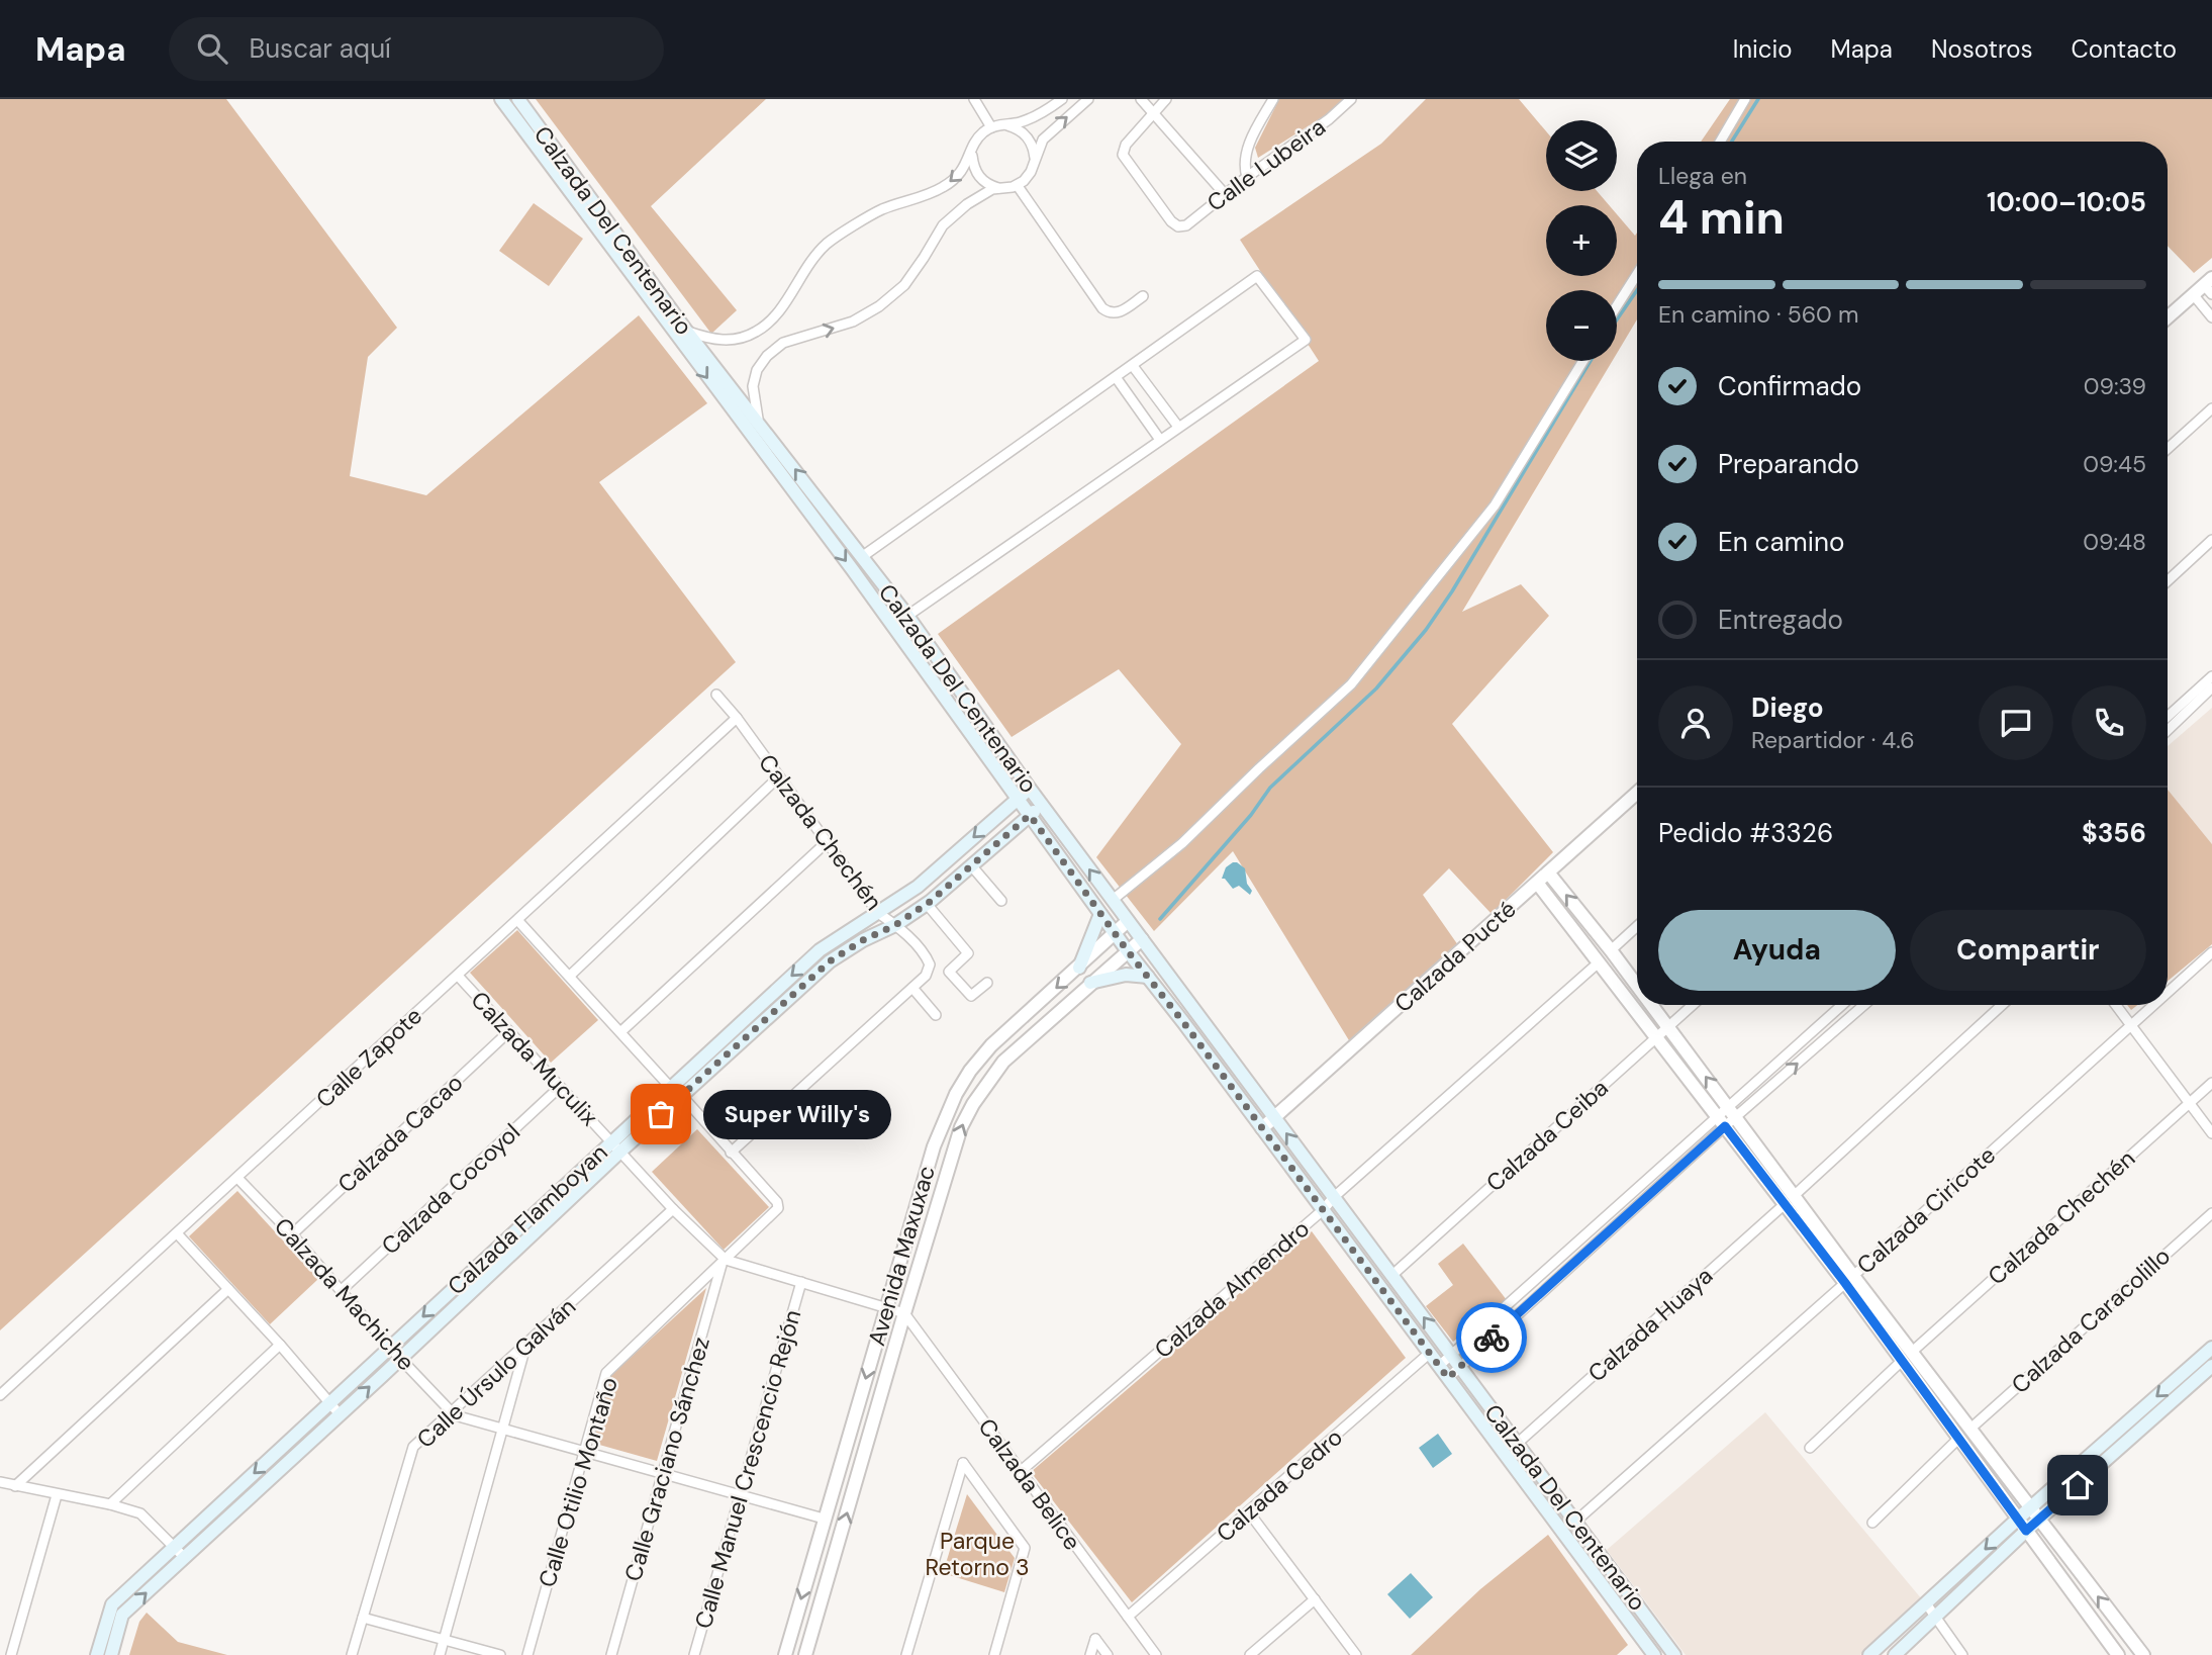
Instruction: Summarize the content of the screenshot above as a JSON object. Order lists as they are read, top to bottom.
{
  "streets": {
    "main road": ["Calzada Del Centenario", "Calzada Flamboyan"],
    "street": [
      "Calle Lubeira",
      "Calzada Chechén",
      "Calzada Pucté",
      "Calle Zapote",
      "Calzada Muculix",
      "Calzada Cacao",
      "Calzada Ceiba",
      "Calzada Cocoyol",
      "Calzada Ciricote",
      "Avenida Maxuxac",
      "Calzada Almendro",
      "Calzada Machiche",
      "Calzada Caracolillo",
      "Calzada Huaya",
      "Calle Úrsulo Galván",
      "Calle Graciano Sánchez",
      "Calle Manuel Crescencio Rejón",
      "Calle Otilio Montaño",
      "Calzada Belice",
      "Calzada Cedro"
    ]
  },
  "crossings": [
    ["Calzada Del Centenario", "Calzada Pucté"],
    ["Calzada Del Centenario", "Calzada Ceiba"],
    ["Calzada Del Centenario", "Calzada Ciricote"],
    ["Calzada Del Centenario", "Calzada Flamboyan"],
    ["Calzada Del Centenario", "Avenida Maxuxac"],
    ["Calzada Del Centenario", "Calzada Almendro"],
    ["Calzada Del Centenario", "Calzada Huaya"],
    ["Calzada Del Centenario", "Calzada Cedro"],
    ["Calzada Chechén", "Calle Zapote"],
    ["Calzada Chechén", "Calzada Flamboyan"],
    ["Calle Zapote", "Calzada Muculix"],
    ["Calle Zapote", "Calzada Machiche"],
    ["Calzada Muculix", "Calzada Cacao"],
    ["Calzada Muculix", "Calzada Cocoyol"],
    ["Calzada Muculix", "Calzada Flamboyan"],
    ["Calzada Muculix", "Calle Úrsulo Galván"],
    ["Calzada Muculix", "Calle Graciano Sánchez"],
    ["Calzada Muculix", "Calle Otilio Montaño"],
    ["Calzada Cacao", "Calzada Machiche"],
    ["Calzada Cocoyol", "Calzada Machiche"],
    ["Calzada Flamboyan", "Calzada Machiche"],
    ["Avenida Maxuxac", "Calzada Belice"],
    ["Calzada Almendro", "Calzada Belice"],
    ["Calzada Machiche", "Calle Úrsulo Galván"],
    ["Calle Graciano Sánchez", "Calle Otilio Montaño"],
    ["Calzada Belice", "Calzada Cedro"]
  ],
  "parks": ["Parque Retorno 3"],
  "places": ["Super Willy's"],
  "page": {
    "header": "Mapa",
    "search": "Buscar aquí",
    "nav": [
      "Inicio",
      "Mapa",
      "Nosotros",
      "Contacto"
    ],
    "map_buttons": ["+", "−"],
    "heading": ["4 min", "Llega en", "10:00–10:05"],
    "panel": [
      "Diego",
      "Repartidor · 4.6",
      "Pedido #3326",
      "$356"
    ],
    "bar": "En camino · 560 m",
    "list": [
      ["Confirmado", "09:39"],
      ["Preparando", "09:45"],
      ["En camino", "09:48"],
      "Entregado"
    ],
    "buttons": ["Ayuda", "Compartir"],
    "bubble": "Super Willy's"
  }
}
